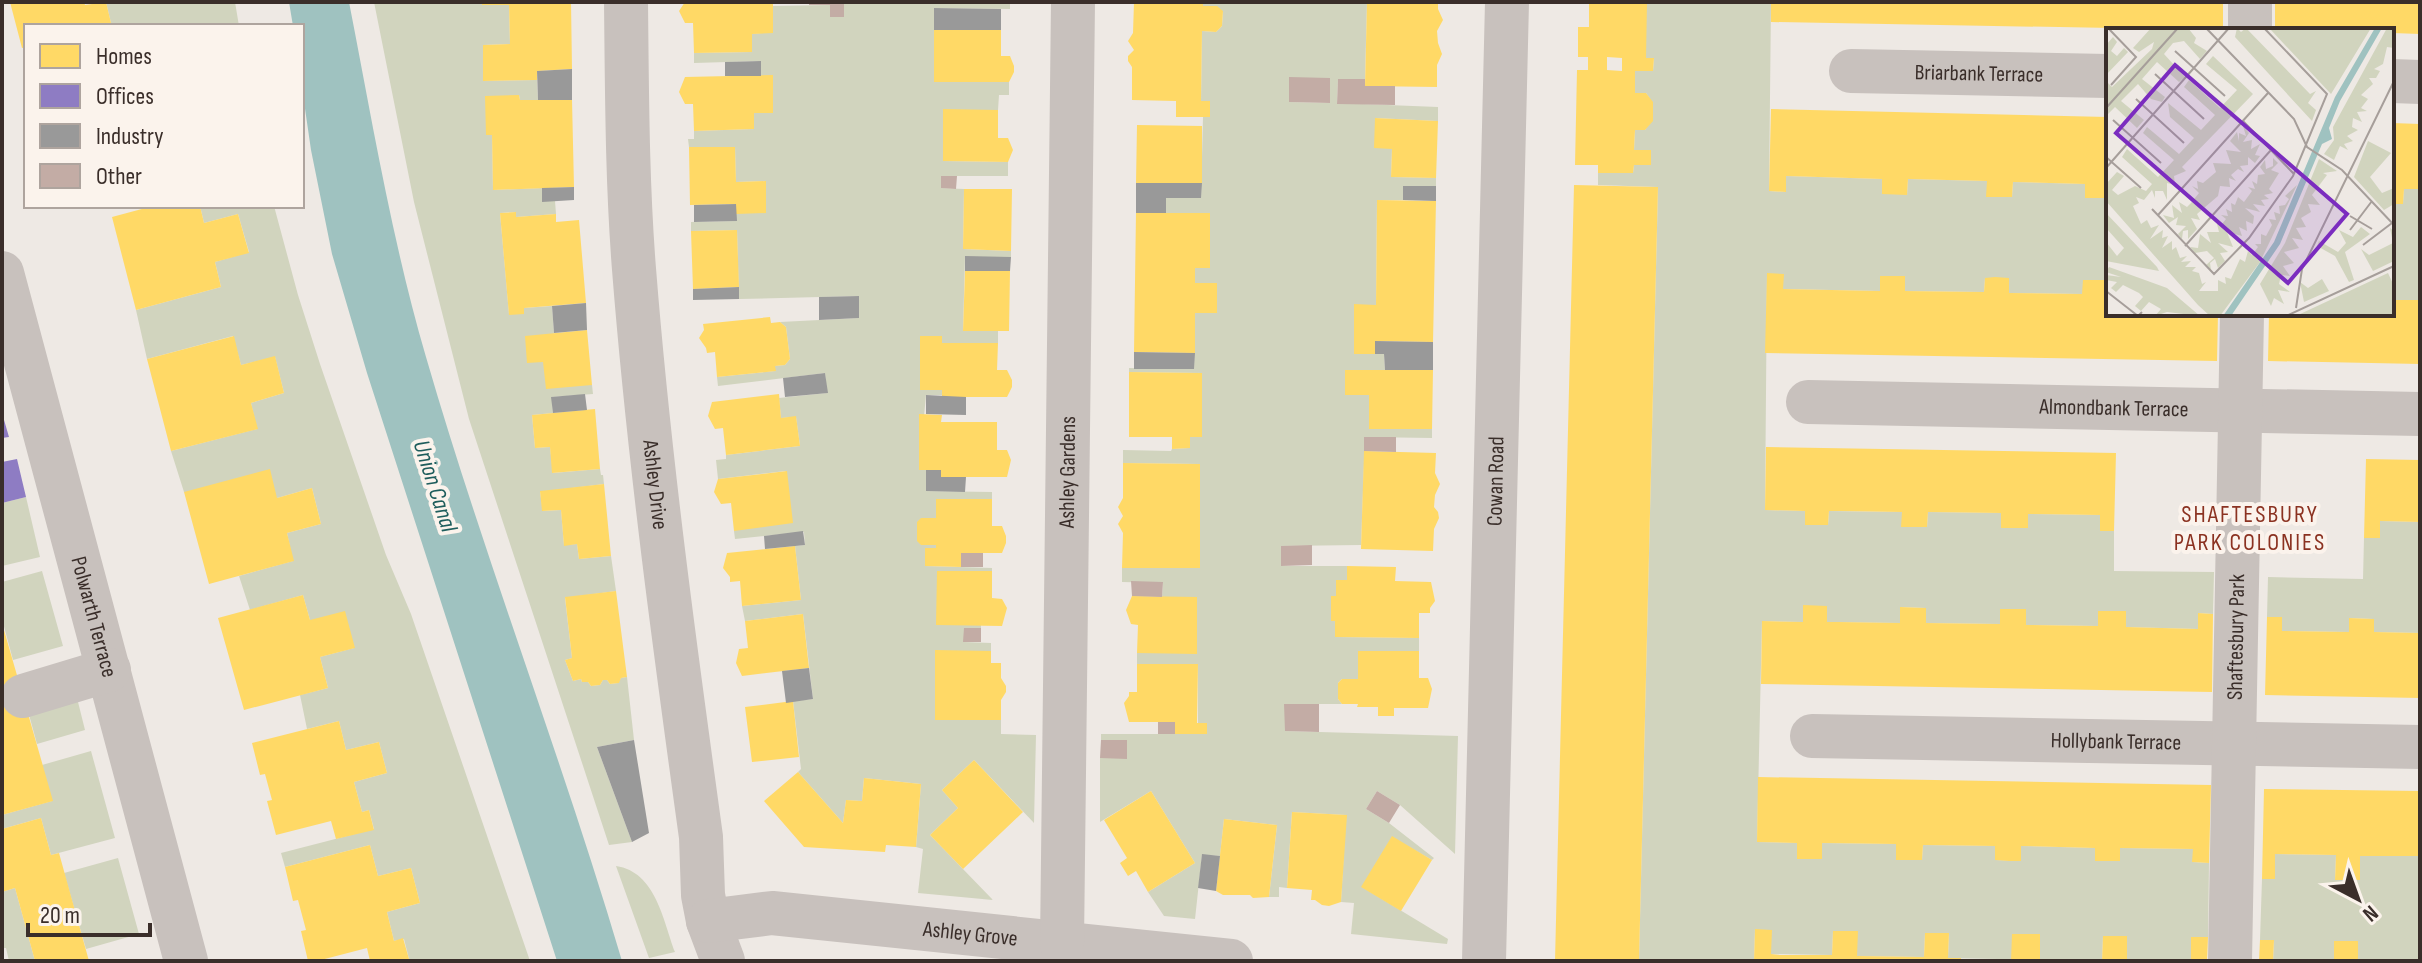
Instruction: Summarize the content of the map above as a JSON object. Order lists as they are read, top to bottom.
{
  "streets": {
    "street": [
      "Briarbank Terrace",
      "Almondbank Terrace",
      "Ashley Gardens",
      "Cowan Road",
      "Ashley Drive",
      "Polwarth Terrace",
      "Shaftesbury Park",
      "Hollybank Terrace",
      "Ashley Grove"
    ]
  },
  "crossings": [
    ["Almondbank Terrace", "Shaftesbury Park"],
    ["Ashley Gardens", "Ashley Grove"],
    ["Ashley Drive", "Ashley Grove"],
    ["Shaftesbury Park", "Hollybank Terrace"]
  ],
  "districts": ["SHAFTESBURY PARK COLONIES"],
  "water": ["Union Canal"],
  "legend": [
    "Homes",
    "Offices",
    "Industry",
    "Other"
  ],
  "scale_bar": "20 m",
  "north": "bottom right"
}
